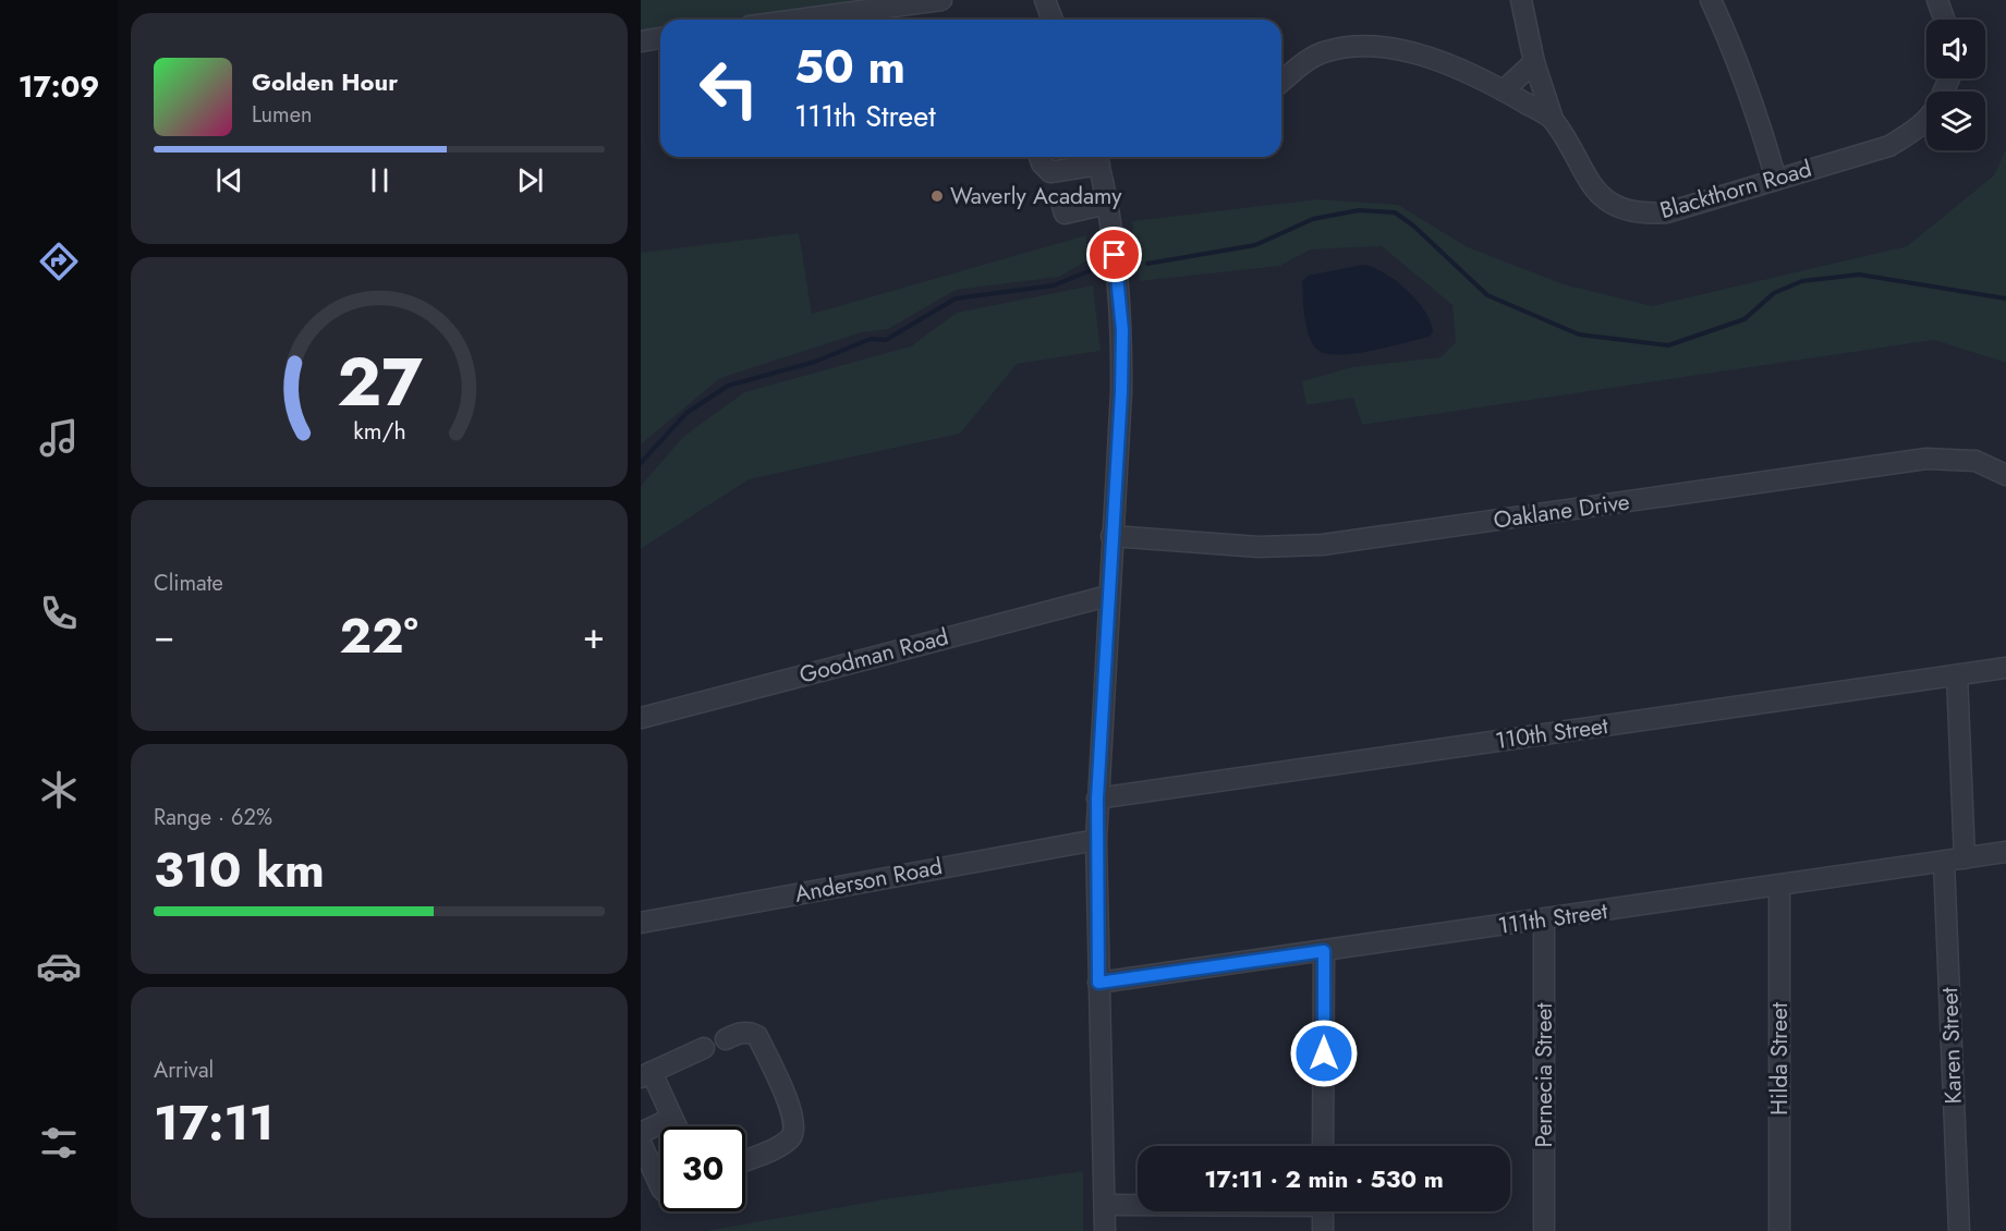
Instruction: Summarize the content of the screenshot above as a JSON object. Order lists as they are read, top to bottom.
{
  "streets": {
    "street": [
      "Blackthorn Road",
      "Oaklane Drive",
      "Goodman Road",
      "110th Street",
      "Anderson Road",
      "111th Street",
      "Karen Street",
      "Hilda Street",
      "Pernecia Street"
    ]
  },
  "crossings": [
    ["111th Street", "Karen Street"],
    ["111th Street", "Hilda Street"],
    ["111th Street", "Pernecia Street"]
  ],
  "places": ["Waverly Acadamy"],
  "page": {
    "tabs": "17:09",
    "turn": ["50 m", "111th Street"],
    "song": ["Golden Hour", "Lumen"],
    "tile": [
      "Climate",
      ["Range · 62%", "310 km"],
      ["Arrival", "17:11"]
    ],
    "heat": ["−", "22°", "+"],
    "limit": "30",
    "trip": "17:11 · 2 min · 530 m",
    "gauge": ["27", "km/h"]
  }
}
